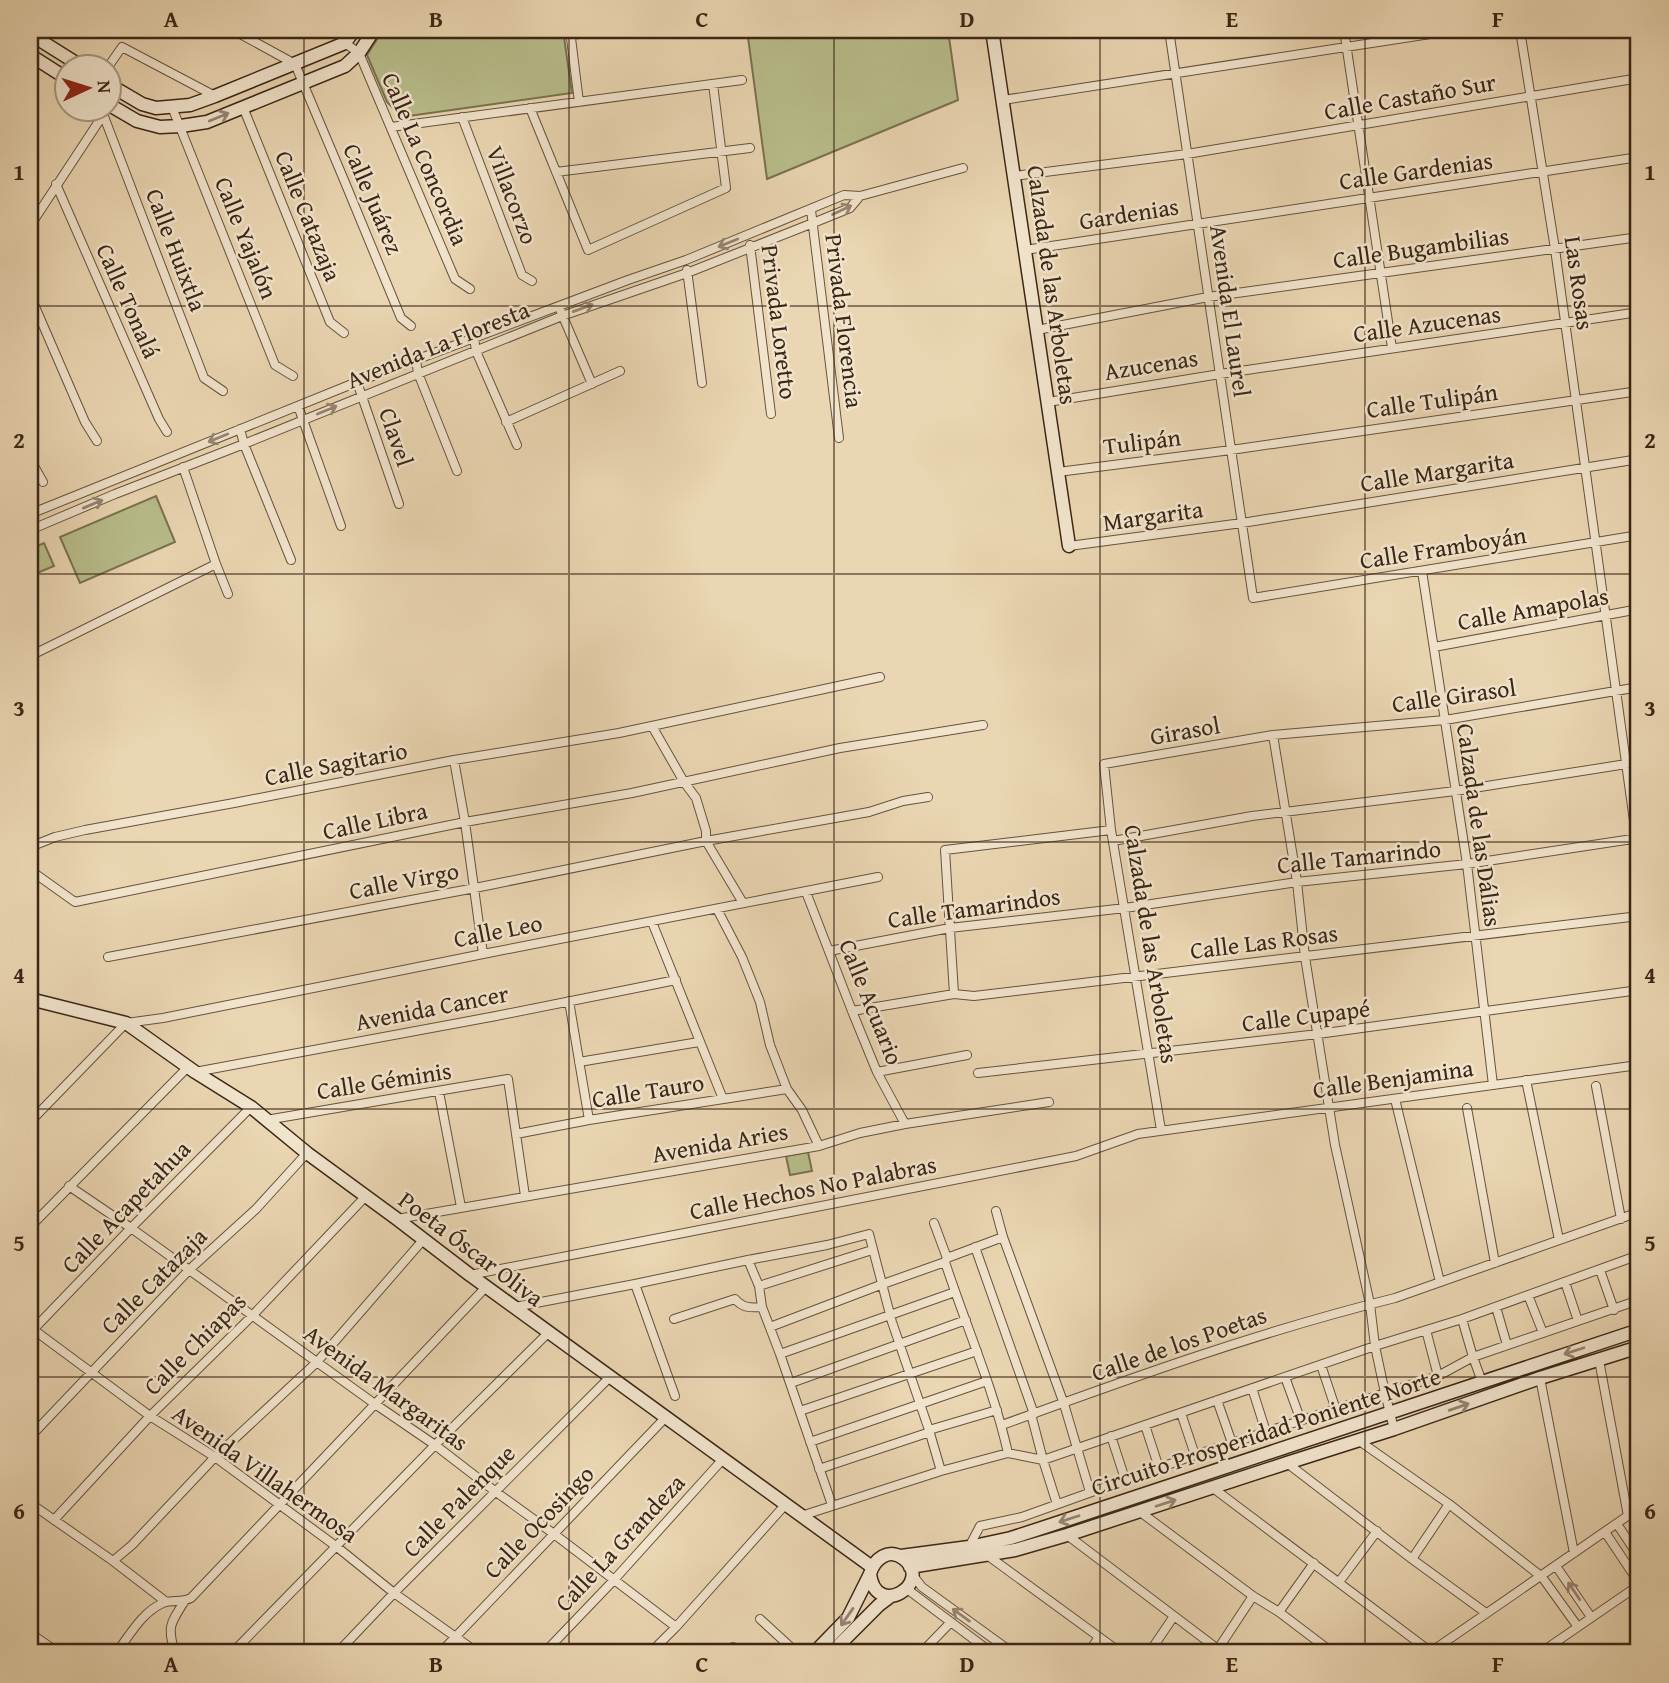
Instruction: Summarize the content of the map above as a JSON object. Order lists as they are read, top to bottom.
{
  "streets": {
    "street": [
      "Calle Castaño Sur",
      "Calle La Concordia",
      "Calle Gardenias",
      "Villacorzo",
      "Calle Juárez",
      "Gardenias",
      "Calle Catazaja",
      "Calle Yajalón",
      "Calle Bugambilias",
      "Calle Huixtla",
      "Las Rosas",
      "Calzada de las Arboletas",
      "Calle Tonalá",
      "Avenida El Laurel",
      "Privada Florencia",
      "Privada Loretto",
      "Calle Azucenas",
      "Avenida La Floresta",
      "Azucenas",
      "Calle Tulipán",
      "Clavel",
      "Tulipán",
      "Calle Margarita",
      "Margarita",
      "Calle Framboyán",
      "Calle Amapolas",
      "Calle Girasol",
      "Girasol",
      "Calle Sagitario",
      "Calle Libra",
      "Calzada de las Dálias",
      "Calle Tamarindo",
      "Calle Virgo",
      "Calle Tamarindos",
      "Calle Leo",
      "Calle Las Rosas",
      "Calle Acuario",
      "Avenida Cancer",
      "Calle Cupapé",
      "Calle Benjamina",
      "Calle Géminis",
      "Calle Tauro",
      "Avenida Aries",
      "Calle Hechos No Palabras",
      "Calle Acapetahua",
      "Poeta Óscar Oliva",
      "Calle Chiapas",
      "Calle de los Poetas",
      "Avenida Margaritas",
      "Circuito Prosperidad Poniente Norte",
      "Avenida Villahermosa",
      "Calle Palenque",
      "Calle Ocosingo",
      "Calle La Grandeza"
    ]
  },
  "crossings": [
    ["Calle Castaño Sur", "Las Rosas"],
    ["Calle Castaño Sur", "Calzada de las Arboletas"],
    ["Calle Castaño Sur", "Avenida El Laurel"],
    ["Calle Gardenias", "Gardenias"],
    ["Calle Gardenias", "Las Rosas"],
    ["Calle Gardenias", "Avenida El Laurel"],
    ["Gardenias", "Calzada de las Arboletas"],
    ["Gardenias", "Avenida El Laurel"],
    ["Calle Catazaja", "Poeta Óscar Oliva"],
    ["Calle Catazaja", "Avenida Margaritas"],
    ["Calle Catazaja", "Avenida Villahermosa"],
    ["Calle Bugambilias", "Las Rosas"],
    ["Calle Bugambilias", "Calzada de las Arboletas"],
    ["Calle Bugambilias", "Avenida El Laurel"],
    ["Las Rosas", "Calle Azucenas"],
    ["Las Rosas", "Calle Tulipán"],
    ["Las Rosas", "Calle Margarita"],
    ["Las Rosas", "Calle Framboyán"],
    ["Las Rosas", "Calle Amapolas"],
    ["Las Rosas", "Calle Girasol"],
    ["Las Rosas", "Calle Tamarindo"],
    ["Calzada de las Arboletas", "Azucenas"],
    ["Calzada de las Arboletas", "Tulipán"],
    ["Calzada de las Arboletas", "Margarita"],
    ["Calzada de las Arboletas", "Girasol"],
    ["Calzada de las Arboletas", "Calle Tamarindo"],
    ["Calzada de las Arboletas", "Calle Tamarindos"],
    ["Calzada de las Arboletas", "Calle Las Rosas"],
    ["Calzada de las Arboletas", "Calle Cupapé"],
    ["Calzada de las Arboletas", "Calle Benjamina"],
    ["Calzada de las Arboletas", "Calle Hechos No Palabras"],
    ["Avenida El Laurel", "Calle Azucenas"],
    ["Avenida El Laurel", "Azucenas"],
    ["Avenida El Laurel", "Calle Tulipán"],
    ["Avenida El Laurel", "Tulipán"],
    ["Avenida El Laurel", "Calle Margarita"],
    ["Avenida El Laurel", "Margarita"],
    ["Avenida El Laurel", "Calle Framboyán"],
    ["Privada Florencia", "Avenida La Floresta"],
    ["Privada Loretto", "Avenida La Floresta"],
    ["Calle Azucenas", "Azucenas"],
    ["Avenida La Floresta", "Clavel"],
    ["Calle Tulipán", "Tulipán"],
    ["Calle Margarita", "Margarita"],
    ["Calle Framboyán", "Calzada de las Dálias"],
    ["Calle Amapolas", "Calzada de las Dálias"],
    ["Calle Girasol", "Girasol"],
    ["Calle Girasol", "Calzada de las Dálias"],
    ["Calzada de las Dálias", "Calle Tamarindo"],
    ["Calzada de las Dálias", "Calle Las Rosas"],
    ["Calzada de las Dálias", "Calle Cupapé"],
    ["Calzada de las Dálias", "Calle Benjamina"],
    ["Calle Tamarindo", "Calle Tamarindos"],
    ["Calle Tamarindos", "Calle Acuario"],
    ["Calle Leo", "Calle Acuario"],
    ["Calle Leo", "Poeta Óscar Oliva"],
    ["Calle Las Rosas", "Calle Acuario"],
    ["Calle Acuario", "Avenida Aries"],
    ["Avenida Cancer", "Poeta Óscar Oliva"],
    ["Calle Benjamina", "Calle Hechos No Palabras"],
    ["Calle Géminis", "Calle Tauro"],
    ["Calle Géminis", "Poeta Óscar Oliva"],
    ["Avenida Aries", "Poeta Óscar Oliva"],
    ["Calle Hechos No Palabras", "Poeta Óscar Oliva"],
    ["Calle Acapetahua", "Poeta Óscar Oliva"],
    ["Calle Acapetahua", "Avenida Margaritas"],
    ["Calle Acapetahua", "Avenida Villahermosa"],
    ["Poeta Óscar Oliva", "Calle Chiapas"],
    ["Poeta Óscar Oliva", "Circuito Prosperidad Poniente Norte"],
    ["Poeta Óscar Oliva", "Calle Palenque"],
    ["Poeta Óscar Oliva", "Calle Ocosingo"],
    ["Poeta Óscar Oliva", "Calle La Grandeza"],
    ["Calle Chiapas", "Avenida Margaritas"],
    ["Calle Chiapas", "Avenida Villahermosa"],
    ["Avenida Margaritas", "Calle Palenque"],
    ["Avenida Margaritas", "Calle Ocosingo"],
    ["Avenida Margaritas", "Calle La Grandeza"],
    ["Avenida Villahermosa", "Calle Palenque"],
    ["Avenida Villahermosa", "Calle Ocosingo"]
  ],
  "north": "right",
  "grid": {
    "columns": [
      "A",
      "B",
      "C",
      "D",
      "E",
      "F"
    ],
    "rows": [
      "1",
      "2",
      "3",
      "4",
      "5",
      "6"
    ]
  }
}
